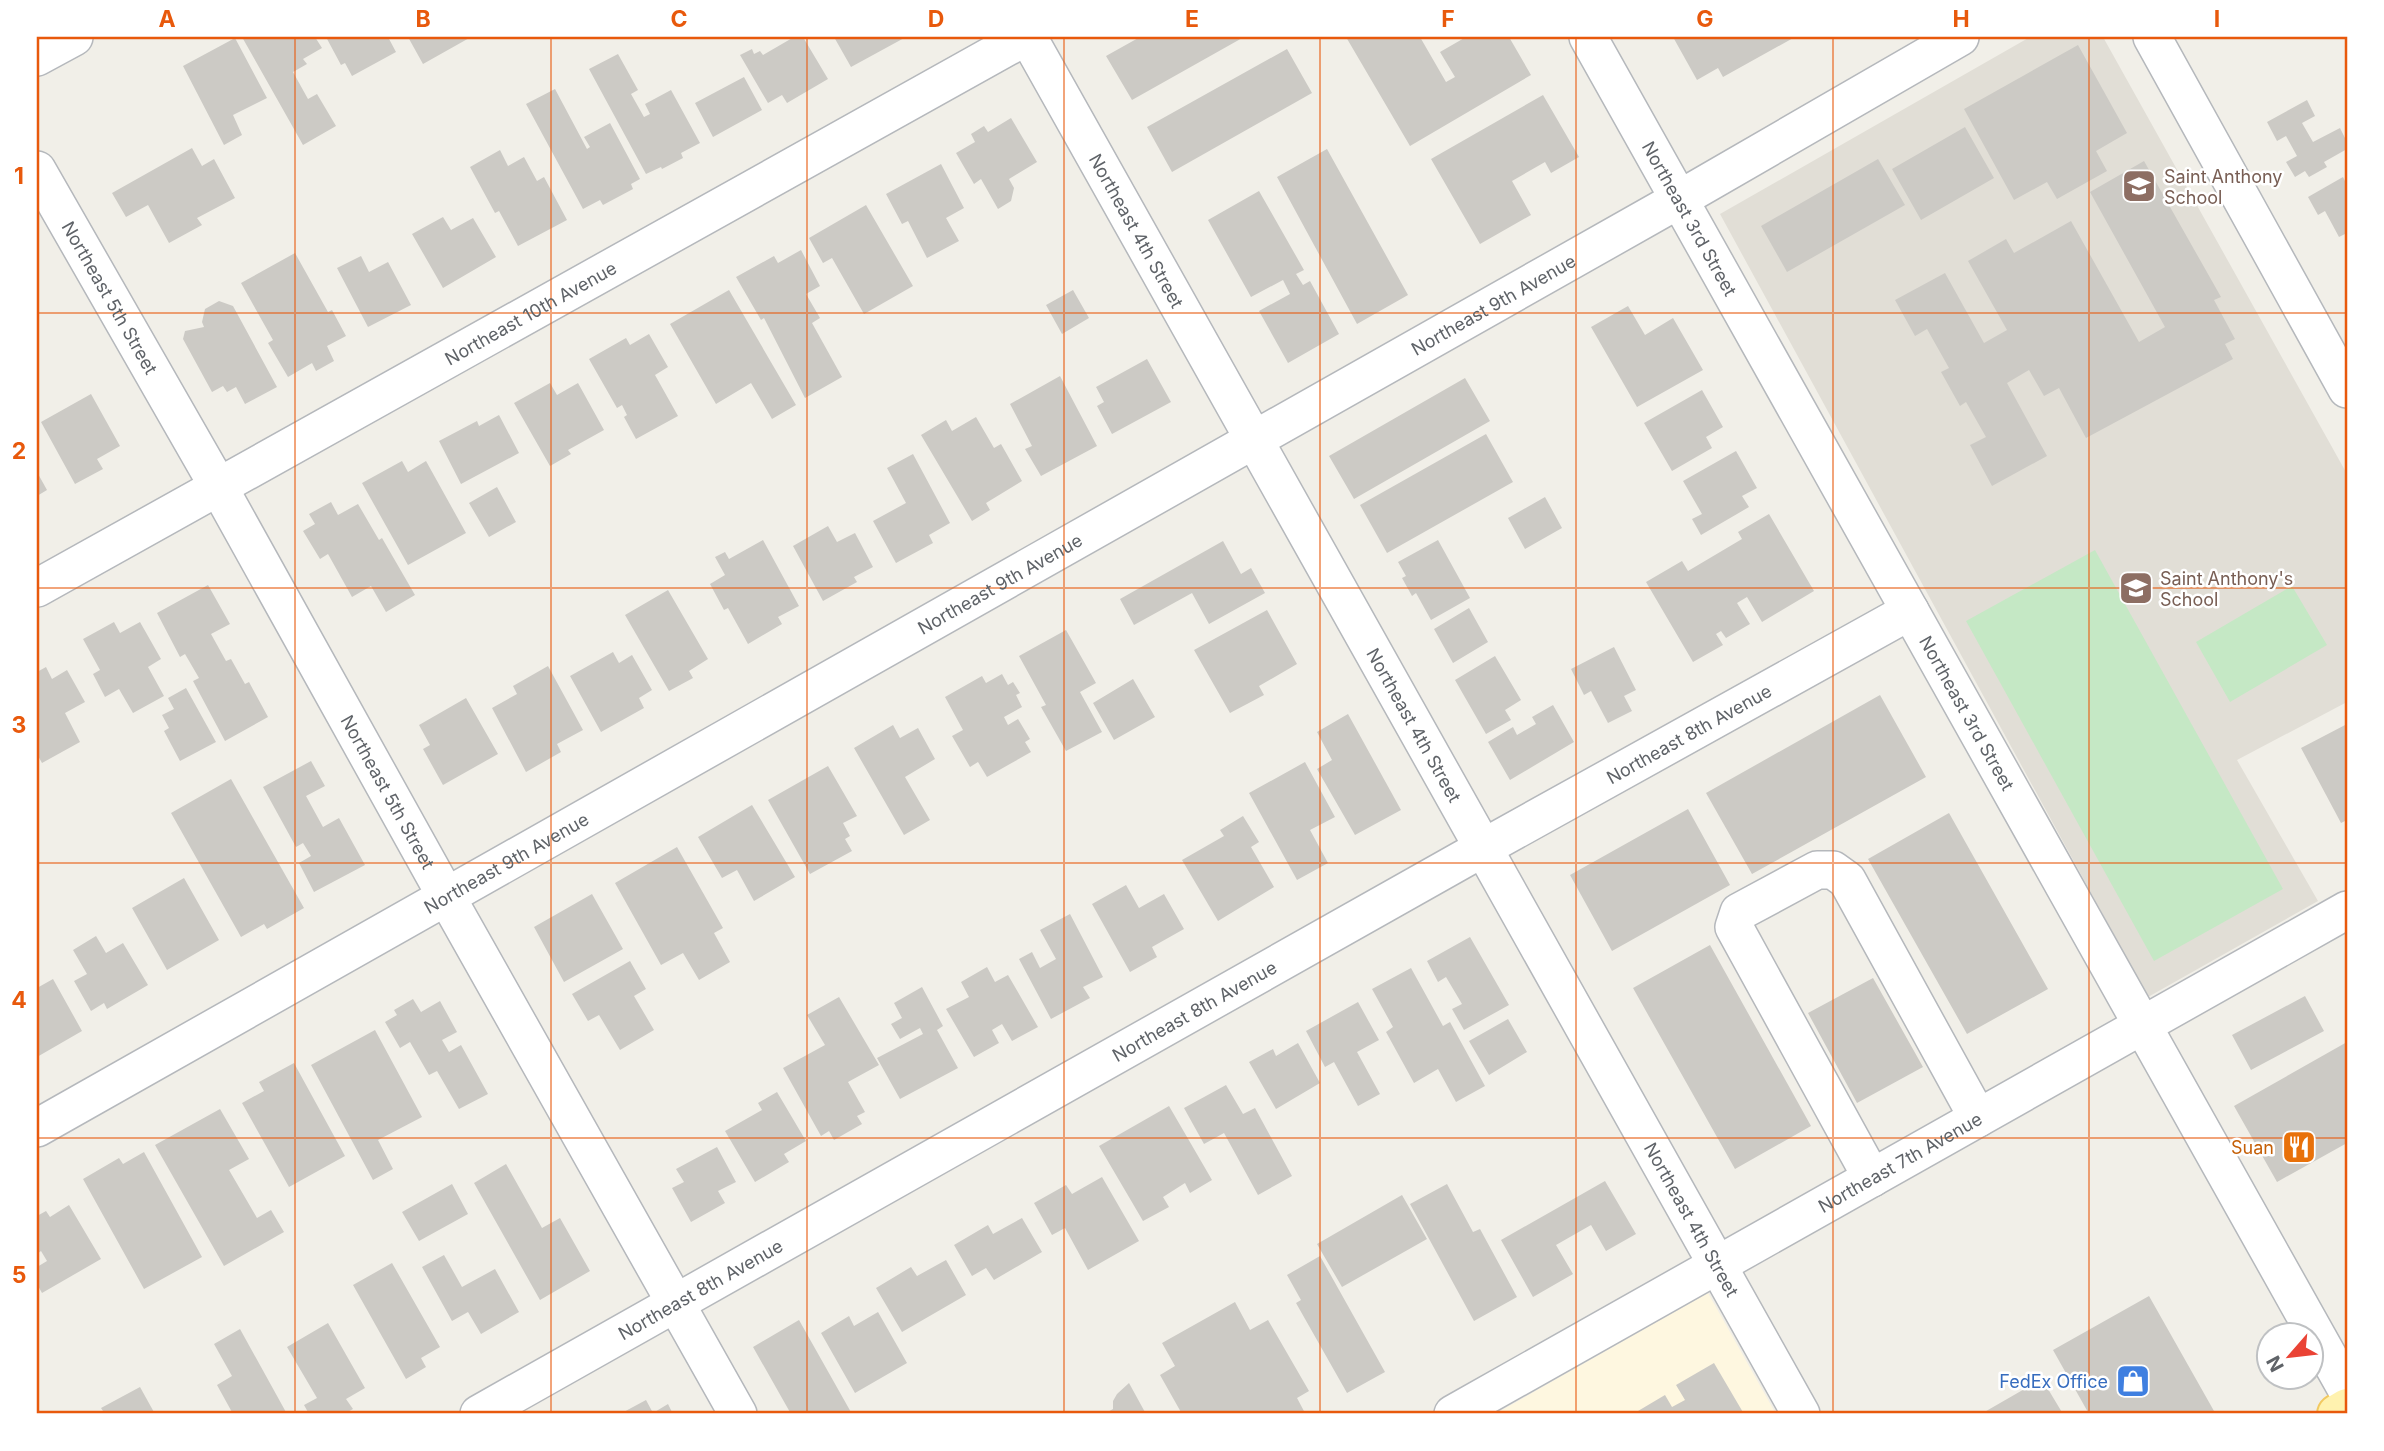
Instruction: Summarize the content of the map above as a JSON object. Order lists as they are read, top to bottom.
{
  "streets": {
    "street": [
      "Northeast 3rd Street",
      "Northeast 4th Street",
      "Northeast 5th Street",
      "Northeast 9th Avenue",
      "Northeast 10th Avenue",
      "Northeast 8th Avenue",
      "Northeast 7th Avenue"
    ]
  },
  "crossings": [
    ["Northeast 3rd Street", "Northeast 9th Avenue"],
    ["Northeast 3rd Street", "Northeast 8th Avenue"],
    ["Northeast 3rd Street", "Northeast 7th Avenue"],
    ["Northeast 4th Street", "Northeast 9th Avenue"],
    ["Northeast 4th Street", "Northeast 10th Avenue"],
    ["Northeast 4th Street", "Northeast 8th Avenue"],
    ["Northeast 4th Street", "Northeast 7th Avenue"],
    ["Northeast 5th Street", "Northeast 9th Avenue"],
    ["Northeast 5th Street", "Northeast 10th Avenue"],
    ["Northeast 5th Street", "Northeast 8th Avenue"]
  ],
  "places": {
    "school or university": ["Saint Anthony School", "Saint Anthony's School"],
    "restaurant": ["Suan"],
    "shop": ["FedEx Office"]
  },
  "north": "bottom left",
  "grid": {
    "columns": [
      "A",
      "B",
      "C",
      "D",
      "E",
      "F",
      "G",
      "H",
      "I"
    ],
    "rows": [
      "1",
      "2",
      "3",
      "4",
      "5"
    ]
  }
}
